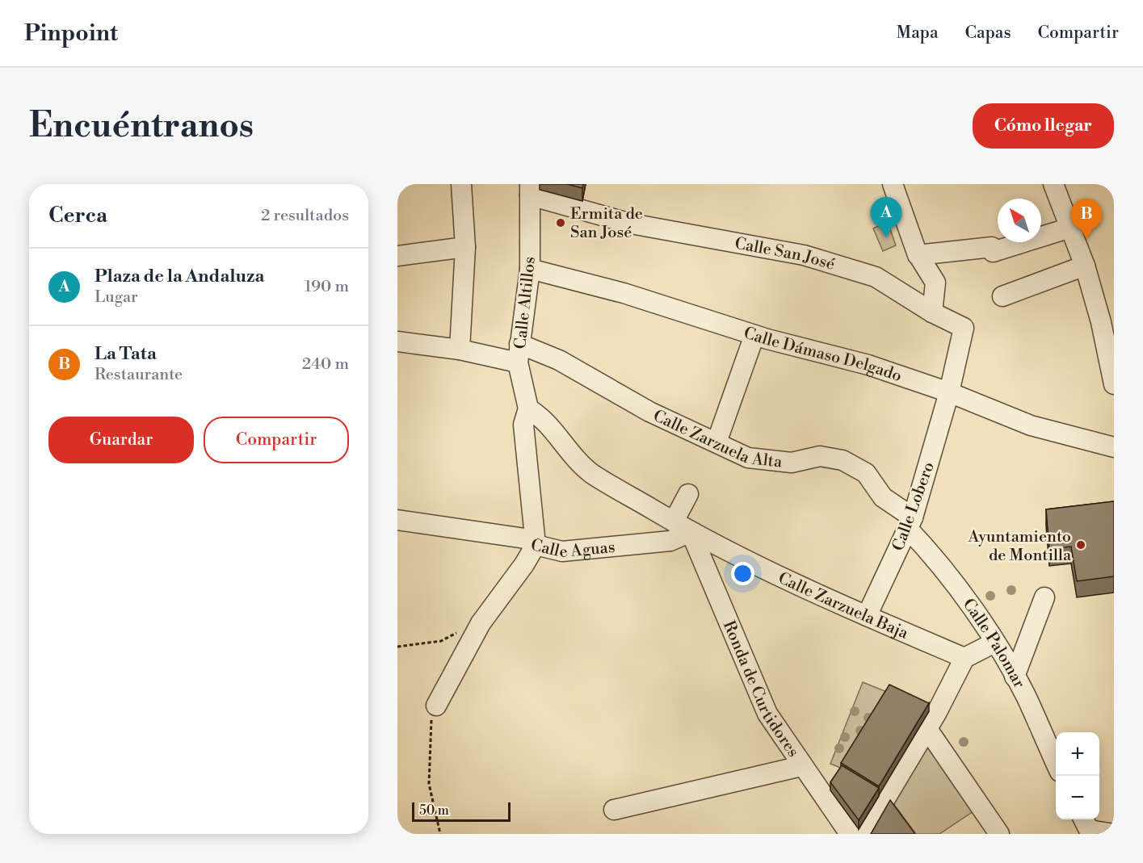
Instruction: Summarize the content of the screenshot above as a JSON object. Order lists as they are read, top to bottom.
{
  "streets": {
    "street": [
      "Calle San José",
      "Calle Altillos",
      "Calle Dámaso Delgado",
      "Calle Zarzuela Alta",
      "Calle Lobero",
      "Calle Aguas",
      "Calle Zarzuela Baja",
      "Calle Palomar",
      "Ronda de Curtidores"
    ]
  },
  "crossings": [
    ["Calle San José", "Calle Altillos"],
    ["Calle San José", "Calle Dámaso Delgado"],
    ["Calle San José", "Calle Lobero"],
    ["Calle Altillos", "Calle Dámaso Delgado"],
    ["Calle Altillos", "Calle Zarzuela Alta"],
    ["Calle Dámaso Delgado", "Calle Lobero"],
    ["Calle Zarzuela Alta", "Calle Lobero"],
    ["Calle Zarzuela Alta", "Calle Palomar"],
    ["Calle Lobero", "Calle Zarzuela Baja"],
    ["Calle Lobero", "Calle Palomar"],
    ["Calle Aguas", "Calle Zarzuela Baja"],
    ["Calle Aguas", "Ronda de Curtidores"],
    ["Calle Zarzuela Baja", "Ronda de Curtidores"]
  ],
  "places": ["Ermita de San José", "Ayuntamiento de Montilla"],
  "scale_bar": "50 m",
  "north": "top left",
  "page": {
    "header": "Pinpoint",
    "nav": ["Mapa", "Capas", "Compartir"],
    "buttons": [
      "Cómo llegar",
      ["Guardar", "Compartir"]
    ],
    "title": "Encuéntranos",
    "heading": ["Cerca", "2 resultados"],
    "pins": ["A", "B"],
    "list": [
      {
        "mark": "A",
        "name": "Plaza de la Andaluza",
        "note": "Lugar",
        "value": "190 m"
      },
      {
        "mark": "B",
        "name": "La Tata",
        "note": "Restaurante",
        "value": "240 m"
      }
    ],
    "map_buttons": ["+", "−"],
    "scale": "50 m"
  }
}
